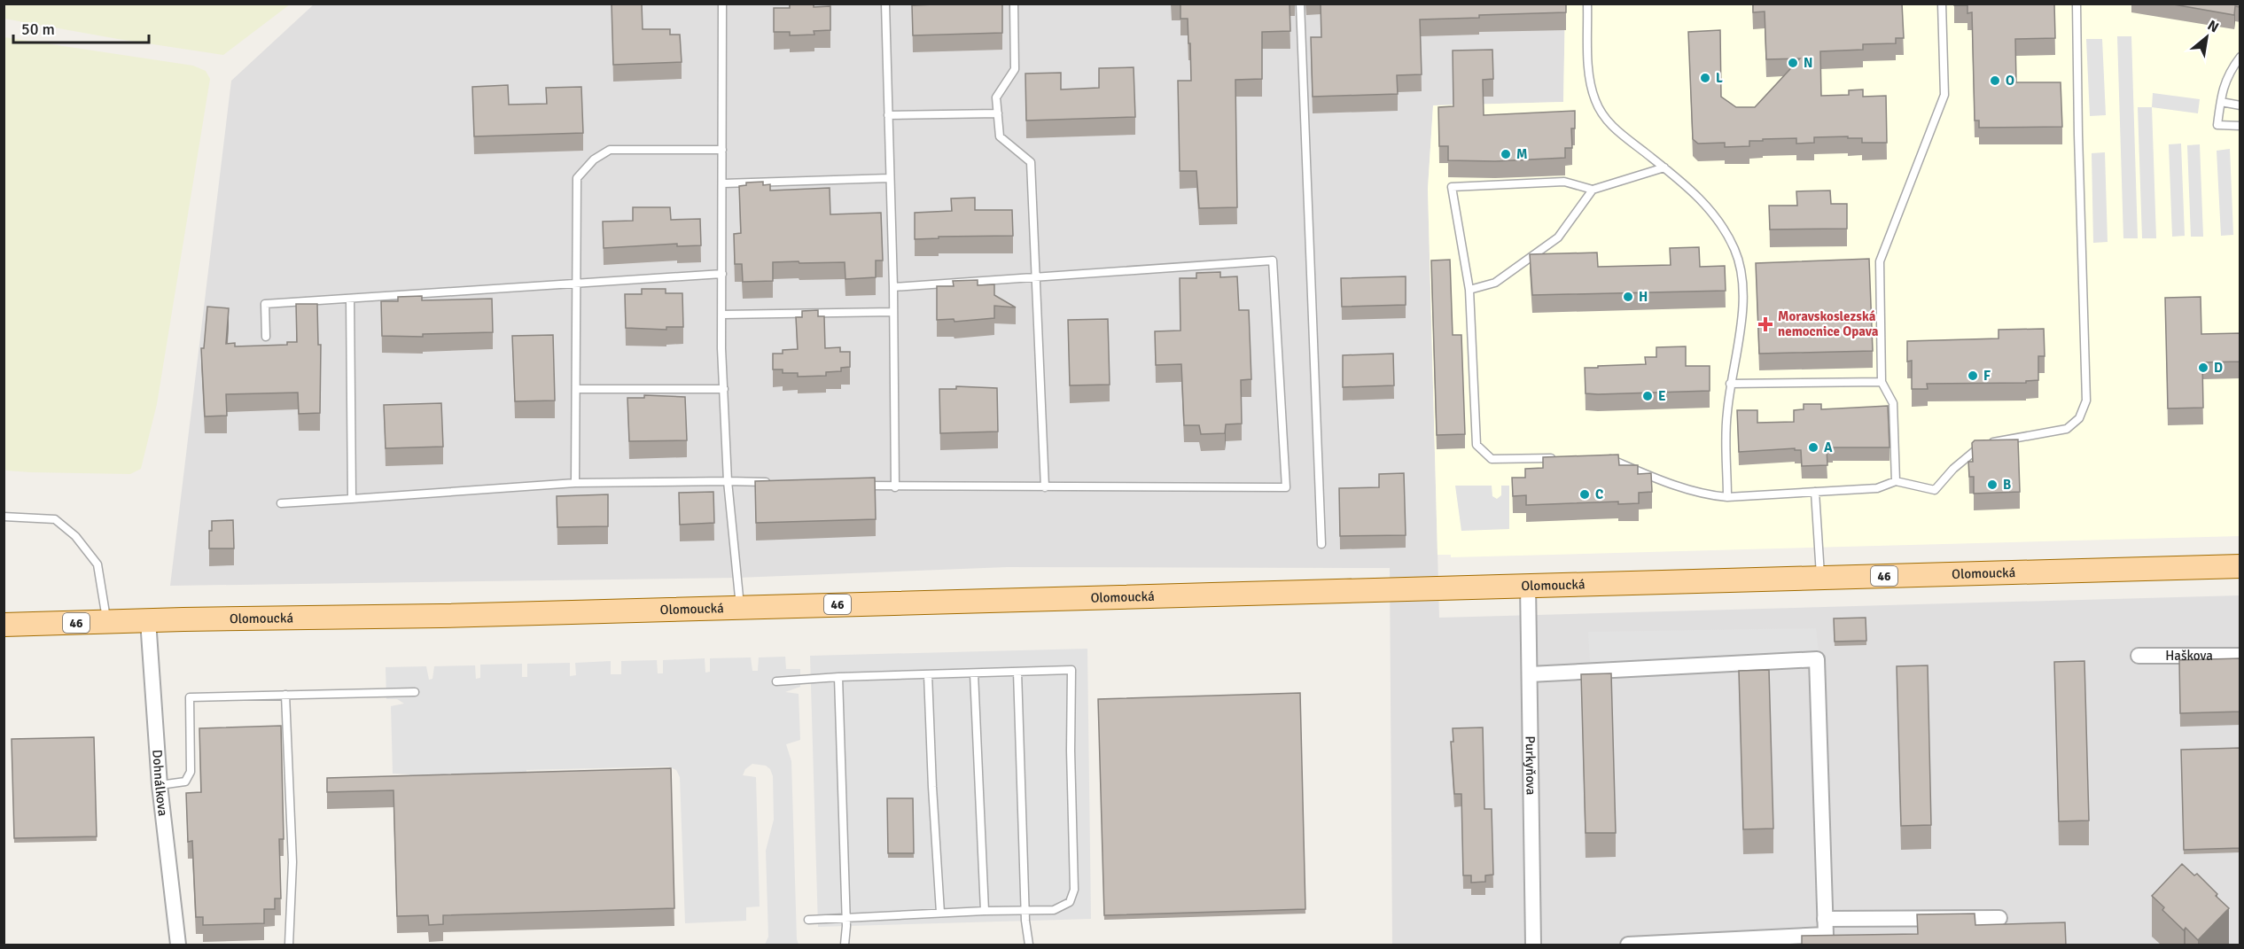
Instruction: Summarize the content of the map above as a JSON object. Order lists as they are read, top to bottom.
{
  "streets": {
    "main road": ["Olomoucká", "46"],
    "street": ["Haškova", "Purkyňova", "Dohnálkova"]
  },
  "crossings": [
    ["Olomoucká", "Purkyňova"],
    ["Olomoucká", "Dohnálkova"]
  ],
  "places": {
    "other": [
      "N",
      "L",
      "O",
      "M",
      "H",
      "D",
      "F",
      "E",
      "A",
      "B",
      "C"
    ],
    "health": ["Moravskoslezská nemocnice Opava"]
  },
  "scale_bar": "50 m",
  "north": "top right"
}
